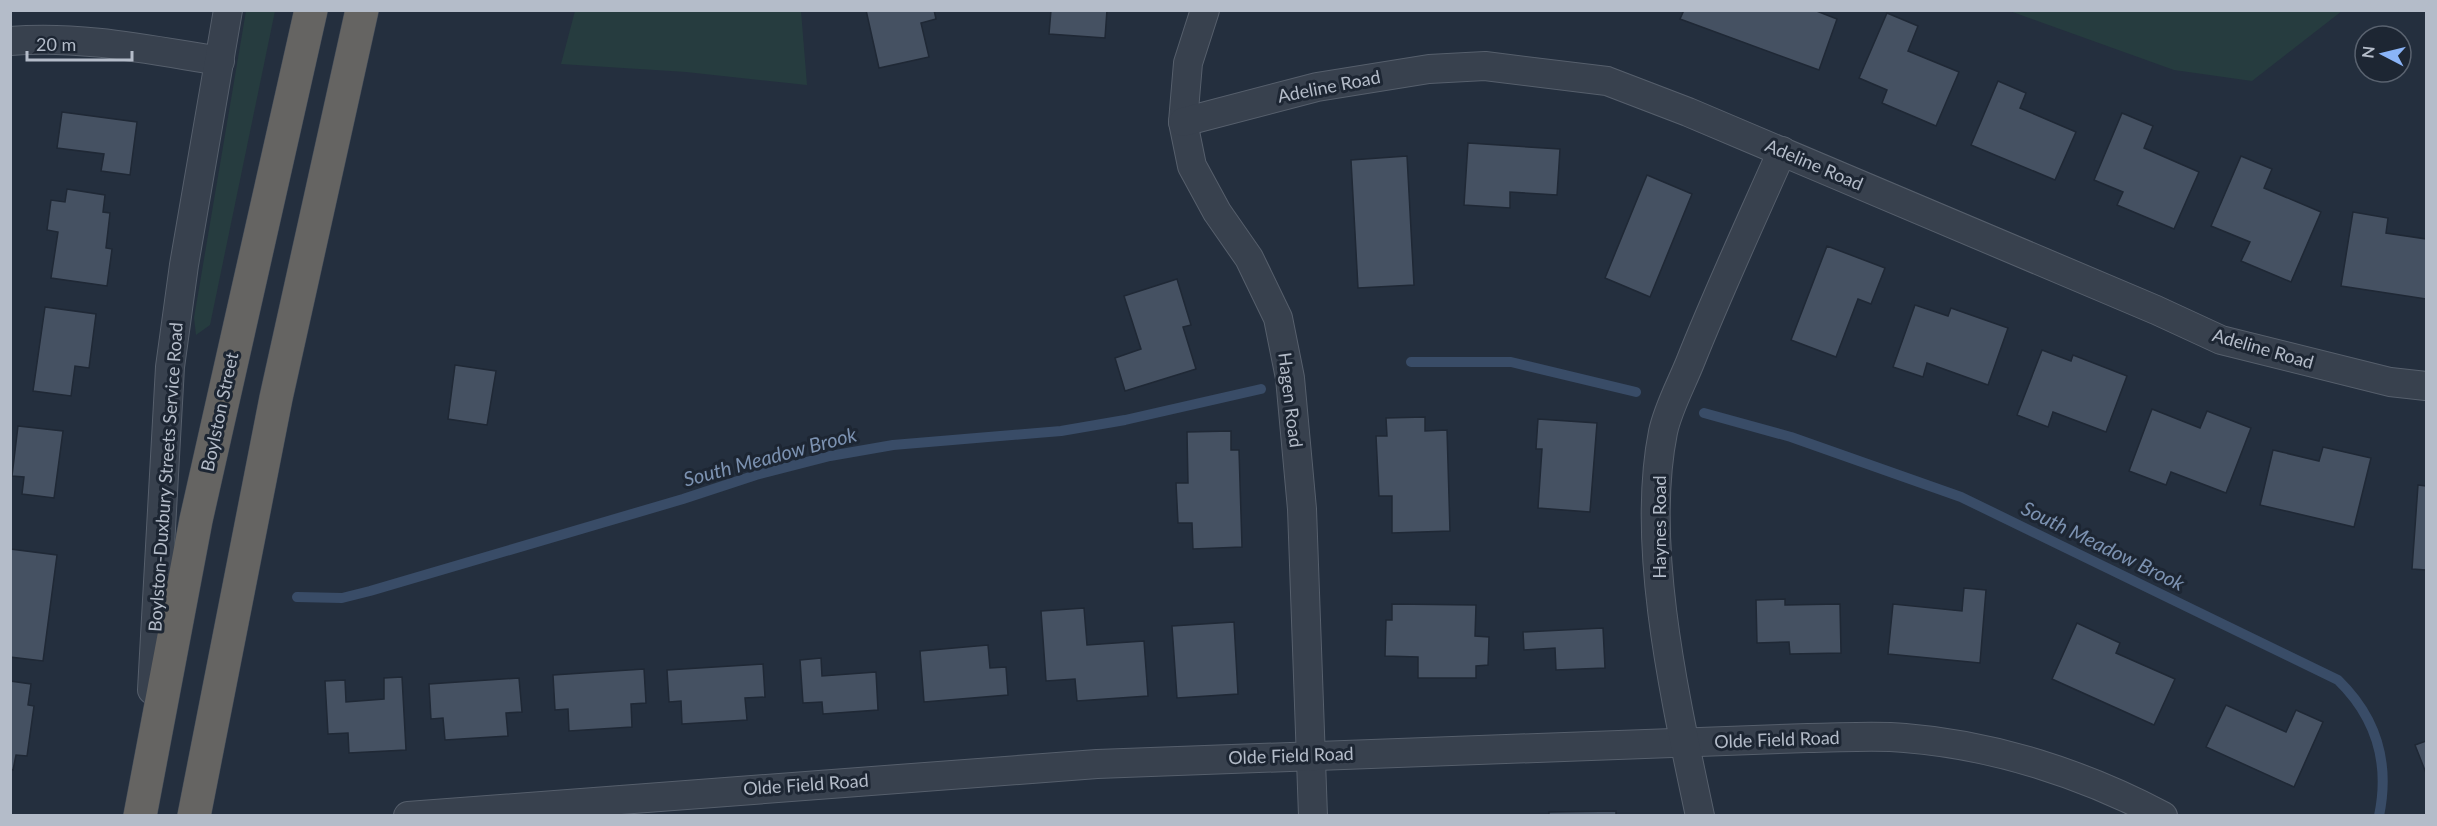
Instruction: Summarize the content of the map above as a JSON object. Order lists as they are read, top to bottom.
{
  "streets": {
    "highway": ["Boylston Street"],
    "street": [
      "Adeline Road",
      "Hagen Road",
      "Boylston-Duxbury Streets Service Road",
      "Haynes Road",
      "Olde Field Road"
    ]
  },
  "crossings": [
    ["Adeline Road", "Hagen Road"],
    ["Adeline Road", "Haynes Road"],
    ["Hagen Road", "Olde Field Road"],
    ["Boylston Street", "Boylston-Duxbury Streets Service Road"],
    ["Haynes Road", "Olde Field Road"]
  ],
  "water": ["South Meadow Brook"],
  "scale_bar": "20 m",
  "north": "left"
}
